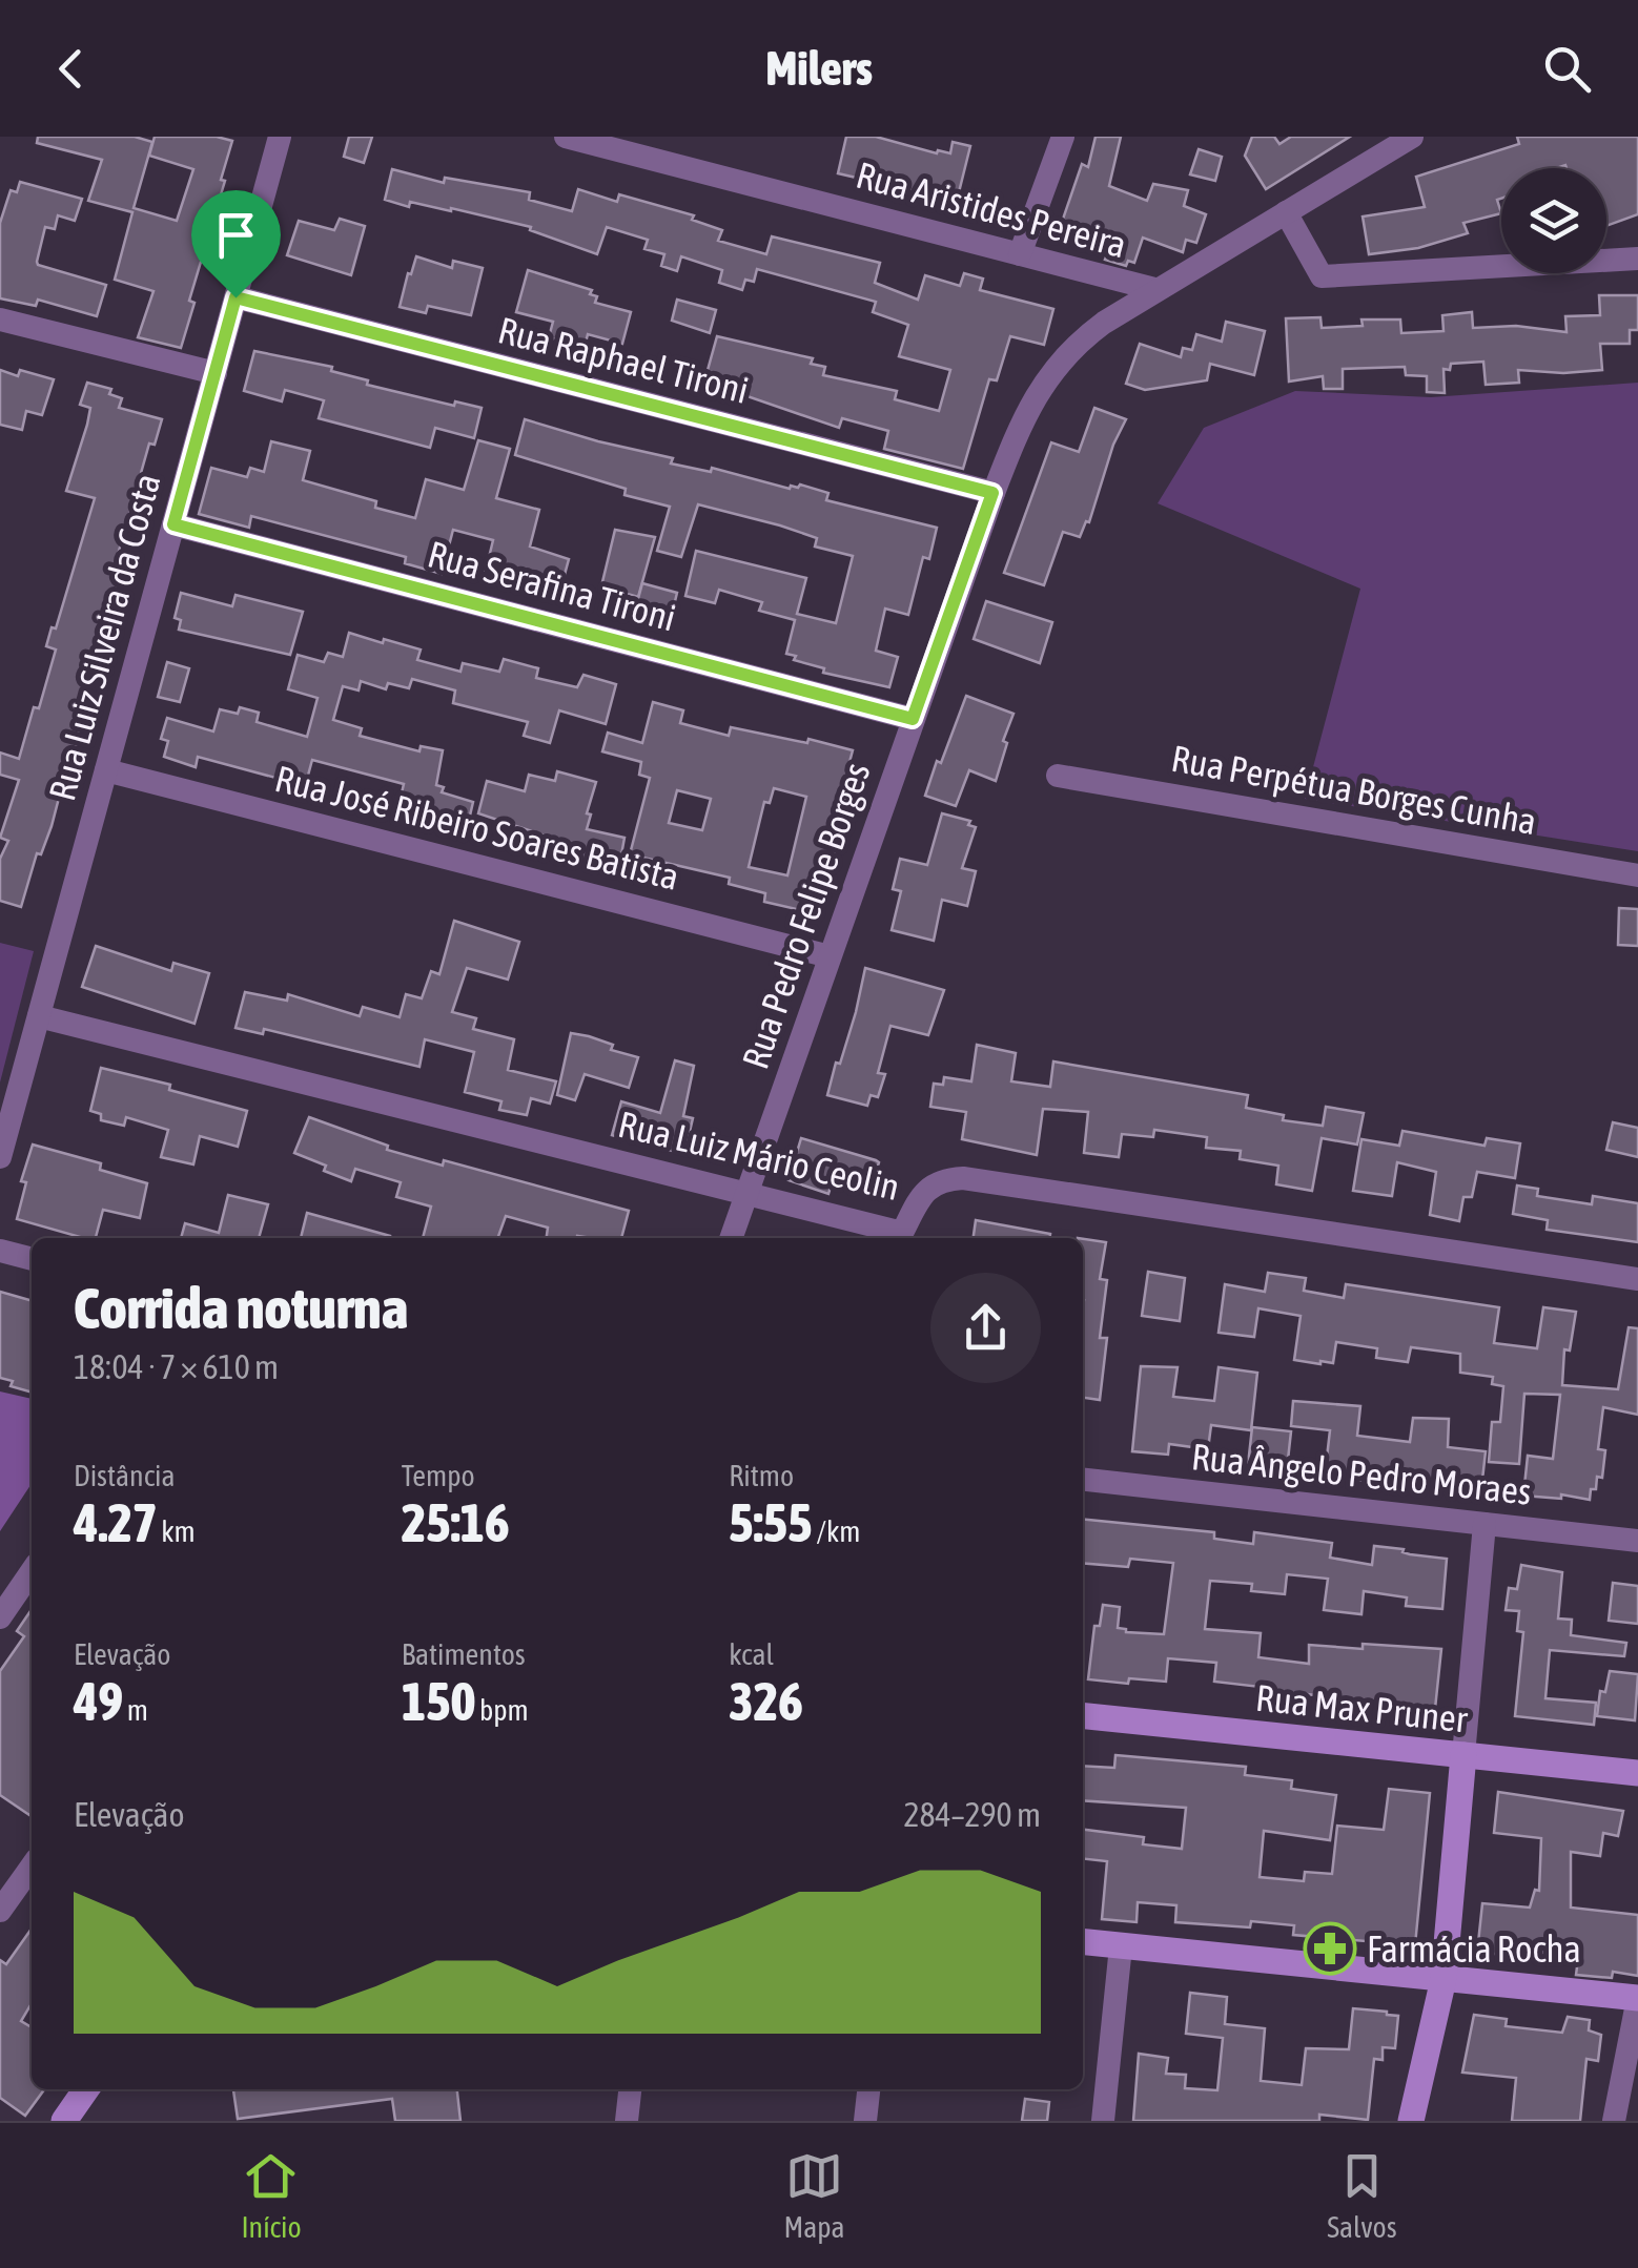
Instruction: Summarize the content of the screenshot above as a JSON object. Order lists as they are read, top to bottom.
{
  "streets": {
    "street": [
      "Rua Aristides Pereira",
      "Rua Raphael Tironi",
      "Rua Serafina Tironi",
      "Rua Luiz Silveira da Costa",
      "Rua Perpétua Borges Cunha",
      "Rua José Ribeiro Soares Batista",
      "Rua Pedro Felipe Borges",
      "Rua Luiz Mário Ceolin",
      "Rua Ângelo Pedro Moraes",
      "Rua Max Pruner"
    ]
  },
  "crossings": [
    ["Rua Aristides Pereira", "Rua Pedro Felipe Borges"],
    ["Rua Raphael Tironi", "Rua Luiz Silveira da Costa"],
    ["Rua Raphael Tironi", "Rua Pedro Felipe Borges"],
    ["Rua Serafina Tironi", "Rua Luiz Silveira da Costa"],
    ["Rua Serafina Tironi", "Rua Pedro Felipe Borges"],
    ["Rua Luiz Silveira da Costa", "Rua José Ribeiro Soares Batista"],
    ["Rua Luiz Silveira da Costa", "Rua Luiz Mário Ceolin"],
    ["Rua José Ribeiro Soares Batista", "Rua Pedro Felipe Borges"],
    ["Rua Pedro Felipe Borges", "Rua Luiz Mário Ceolin"]
  ],
  "places": {
    "pharmacy": ["Farmácia Rocha"]
  },
  "page": {
    "header": "Milers",
    "heading": ["Corrida noturna", "18:04 · 7 × 610 m"],
    "stats": [
      ["Distância", "4.27 km"],
      ["Tempo", "25:16"],
      ["Ritmo", "5:55 /km"],
      ["Elevação", "49 m"],
      ["Batimentos", "150 bpm"],
      ["kcal", "326"]
    ],
    "chart": ["Elevação", "284–290 m"],
    "tabs": ["Início", "Mapa", "Salvos"]
  }
}
